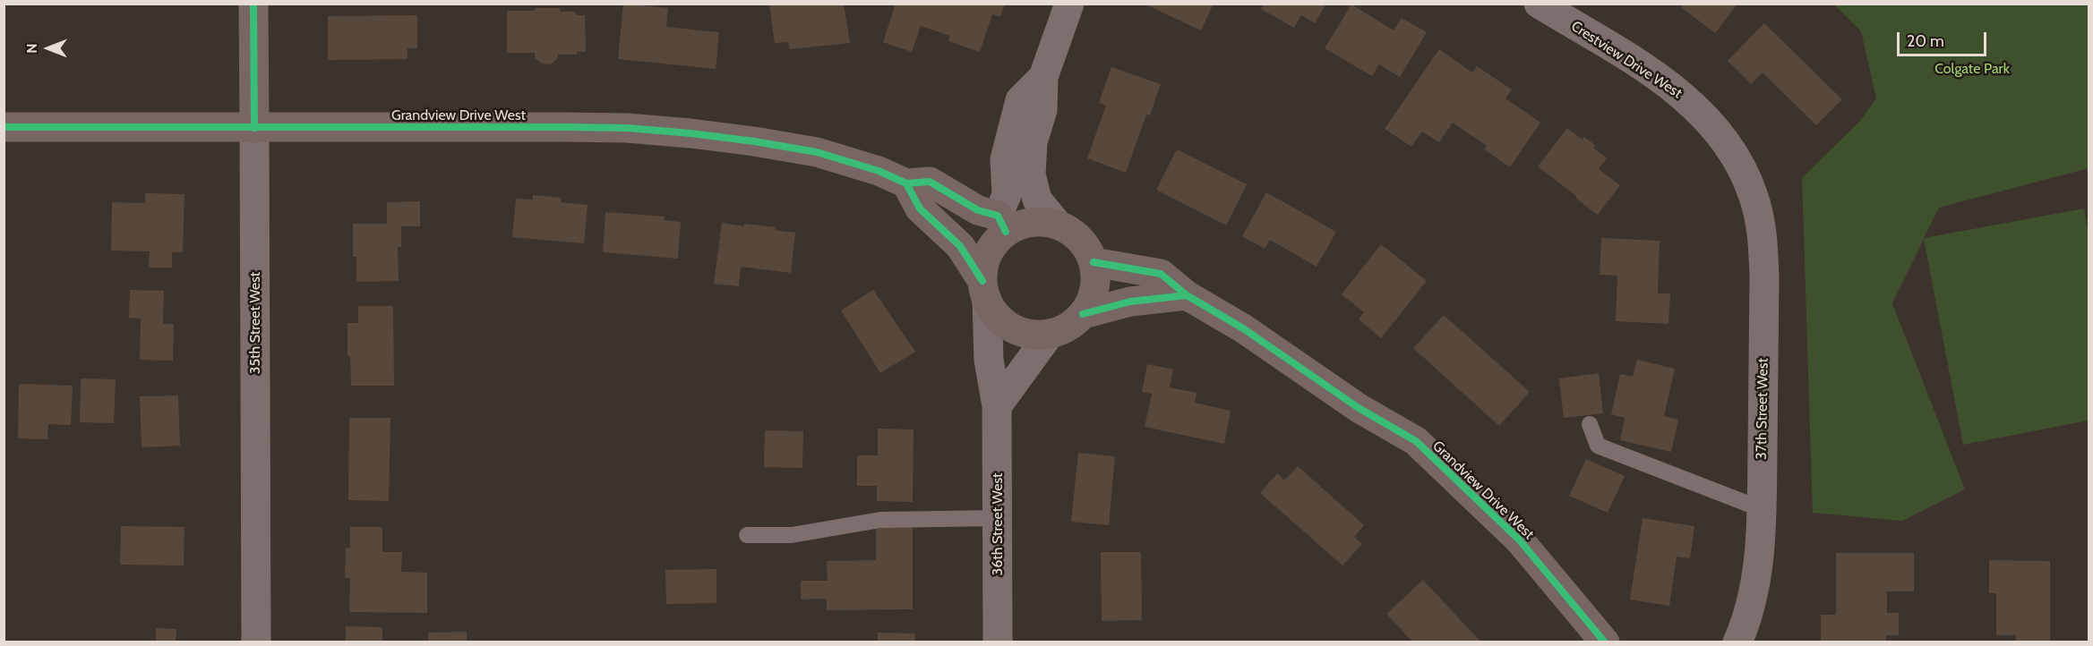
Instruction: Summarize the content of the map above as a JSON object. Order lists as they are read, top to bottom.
{
  "streets": {
    "street": [
      "Crestview Drive West",
      "Grandview Drive West",
      "35th Street West",
      "37th Street West",
      "36th Street West"
    ]
  },
  "crossings": [
    ["Crestview Drive West", "37th Street West"],
    ["Grandview Drive West", "35th Street West"],
    ["Grandview Drive West", "36th Street West"]
  ],
  "parks": ["Colgate Park"],
  "scale_bar": "20 m",
  "north": "left"
}
